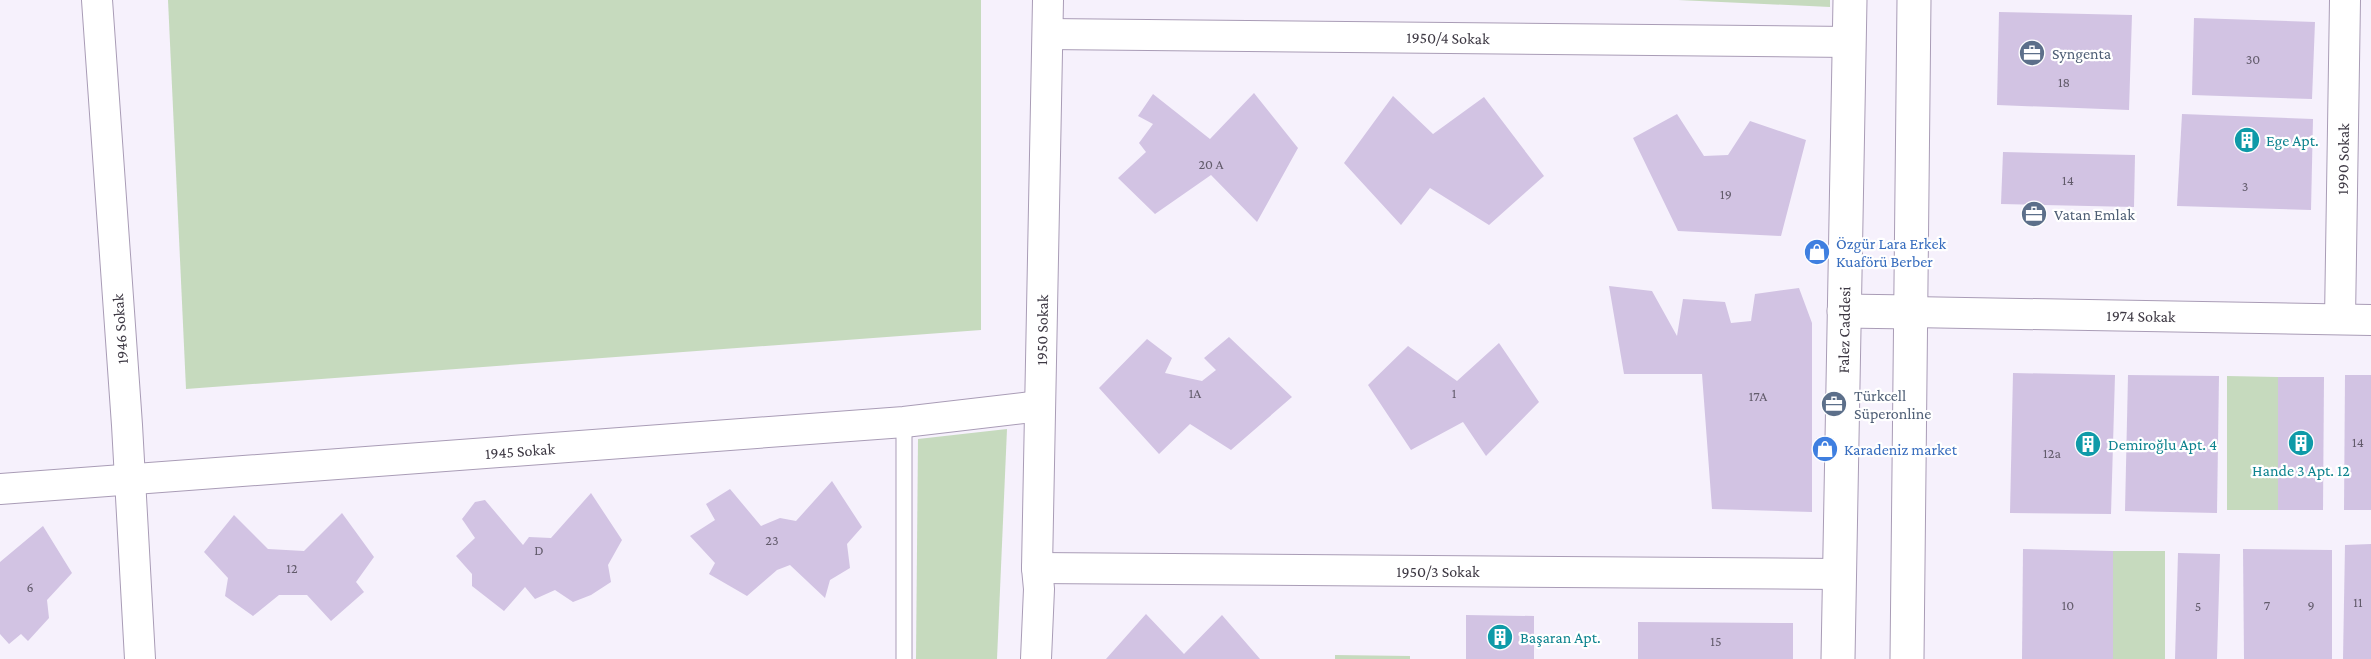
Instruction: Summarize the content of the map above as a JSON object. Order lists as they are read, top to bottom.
{
  "streets": {
    "street": [
      "1950/4 Sokak",
      "1990 Sokak",
      "1974 Sokak",
      "1946 Sokak",
      "1950 Sokak",
      "Falez Caddesi",
      "1945 Sokak",
      "1950/3 Sokak"
    ]
  },
  "crossings": [
    ["1950/4 Sokak", "1950 Sokak"],
    ["1950/4 Sokak", "Falez Caddesi"],
    ["1990 Sokak", "1974 Sokak"],
    ["1946 Sokak", "1945 Sokak"],
    ["1950 Sokak", "1945 Sokak"],
    ["1950 Sokak", "1950/3 Sokak"],
    ["Falez Caddesi", "1950/3 Sokak"]
  ],
  "places": {
    "office": ["Syngenta", "Vatan Emlak", "Türkcell Süperonline"],
    "building": [
      "Ege Apt.",
      "Hande 3 Apt. 12",
      "Demiroğlu Apt. 4",
      "Başaran Apt."
    ],
    "shop": ["Özgür Lara Erkek Kuaförü Berber", "Karadeniz market"]
  },
  "house_numbers": [
    "30",
    "18",
    "20 A",
    "14",
    "3",
    "19",
    "1A",
    "1",
    "17A",
    "14",
    "12a",
    "23",
    "D",
    "12",
    "6",
    "11",
    "10",
    "7",
    "9",
    "5",
    "15"
  ]
}
